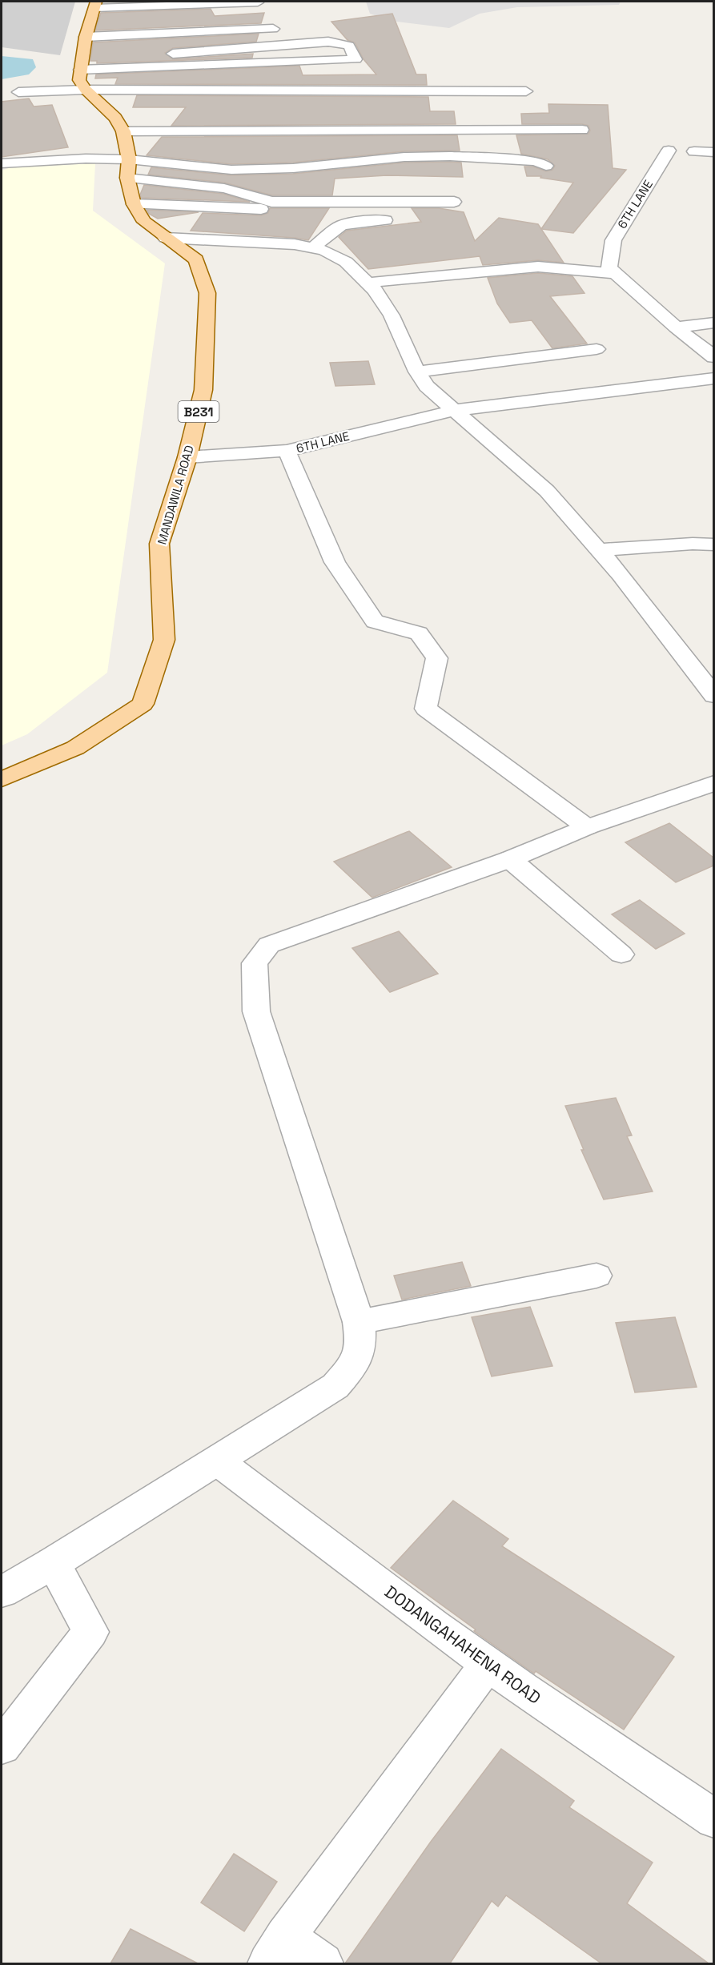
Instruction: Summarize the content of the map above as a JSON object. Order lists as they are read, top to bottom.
{
  "streets": {
    "main road": ["B231", "MANDAWILA ROAD"],
    "street": ["6TH LANE", "DODANGAHAHENA ROAD"]
  },
  "crossings": [
    ["6TH LANE", "MANDAWILA ROAD"]
  ]
}
